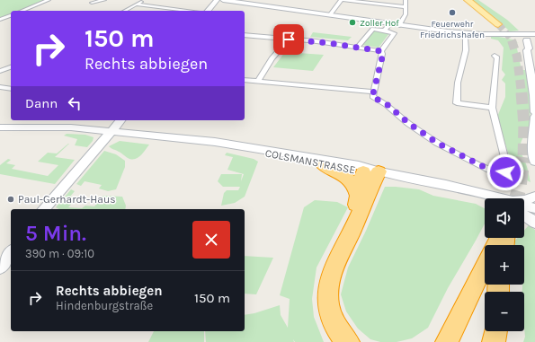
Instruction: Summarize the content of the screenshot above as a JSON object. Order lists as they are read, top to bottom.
{
  "streets": {
    "street": ["COLSMANSTRASSE"]
  },
  "places": ["Feuerwehr Friedrichshafen", "Zoller Hof", "Paul-Gerhardt-Haus"],
  "page": {
    "turn": ["150 m", "Rechts abbiegen"],
    "then": "Dann",
    "map_buttons": ["+", "−"],
    "heading": ["5 Min.", "390 m · 09:10"],
    "list": [
      {
        "name": "Rechts abbiegen",
        "note": "Hindenburgstraße",
        "value": "150 m"
      }
    ]
  }
}
